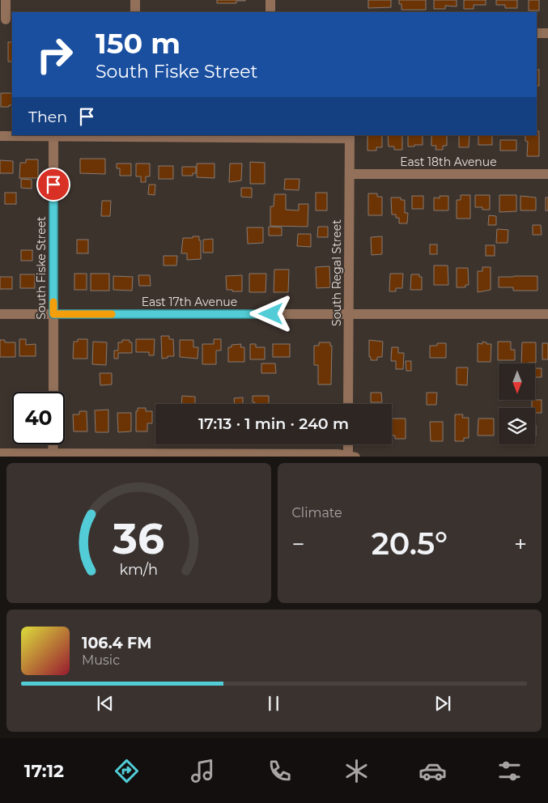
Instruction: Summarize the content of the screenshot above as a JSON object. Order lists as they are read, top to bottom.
{
  "streets": {
    "street": [
      "East 18th Avenue",
      "South Fiske Street",
      "South Regal Street",
      "East 17th Avenue"
    ]
  },
  "crossings": [
    ["East 18th Avenue", "South Regal Street"],
    ["South Fiske Street", "East 17th Avenue"],
    ["South Regal Street", "East 17th Avenue"]
  ],
  "north": "bottom",
  "page": {
    "turn": ["150 m", "South Fiske Street"],
    "then": "Then",
    "limit": "40",
    "trip": "17:13 · 1 min · 240 m",
    "tile": "Climate",
    "heat": ["−", "20.5°", "+"],
    "song": ["106.4 FM", "Music"],
    "tabs": "17:12",
    "gauge": ["36", "km/h"]
  }
}
